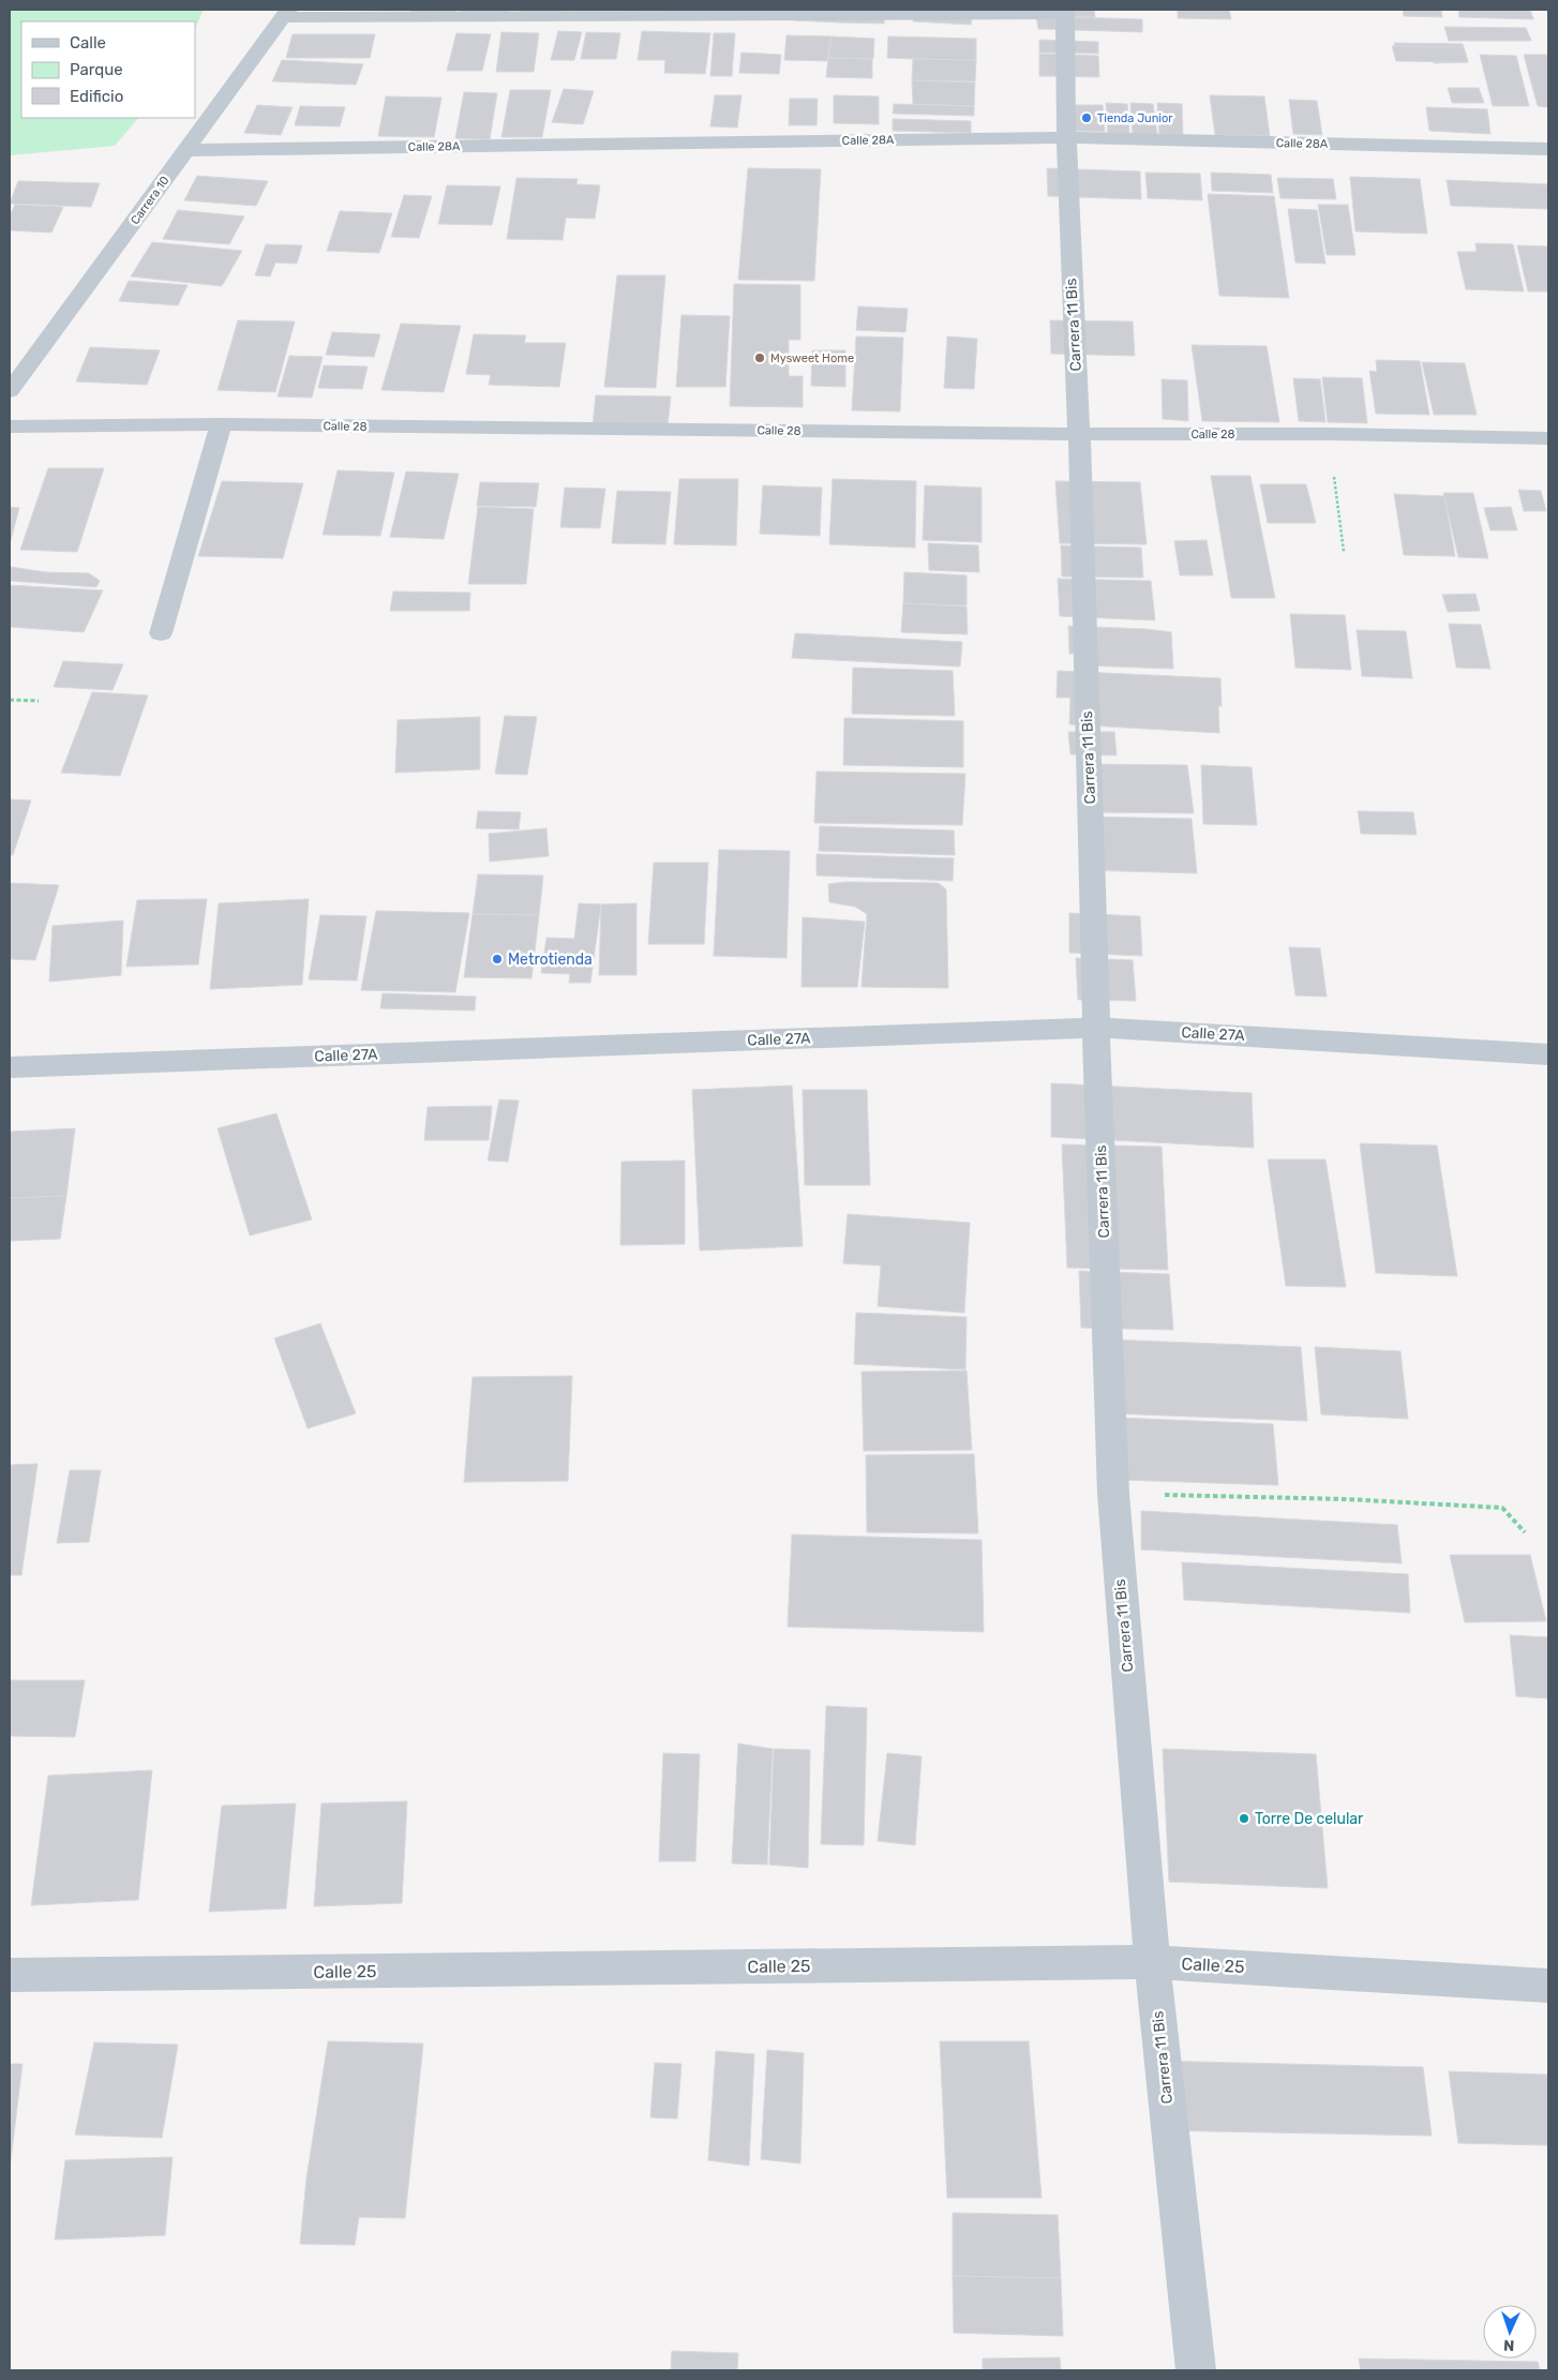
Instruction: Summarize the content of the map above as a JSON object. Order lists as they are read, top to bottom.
{
  "streets": {
    "street": [
      "Calle 28A",
      "Carrera 10",
      "Carrera 11 Bis",
      "Calle 28",
      "Calle 27A",
      "Calle 25"
    ]
  },
  "crossings": [
    ["Calle 28A", "Carrera 10"],
    ["Calle 28A", "Carrera 11 Bis"],
    ["Carrera 11 Bis", "Calle 28"],
    ["Carrera 11 Bis", "Calle 27A"],
    ["Carrera 11 Bis", "Calle 25"]
  ],
  "places": [
    "Tienda Junior",
    "Mysweet Home",
    "Metrotienda",
    "Torre De celular"
  ],
  "legend": ["Calle", "Parque", "Edificio"],
  "north": "bottom"
}
